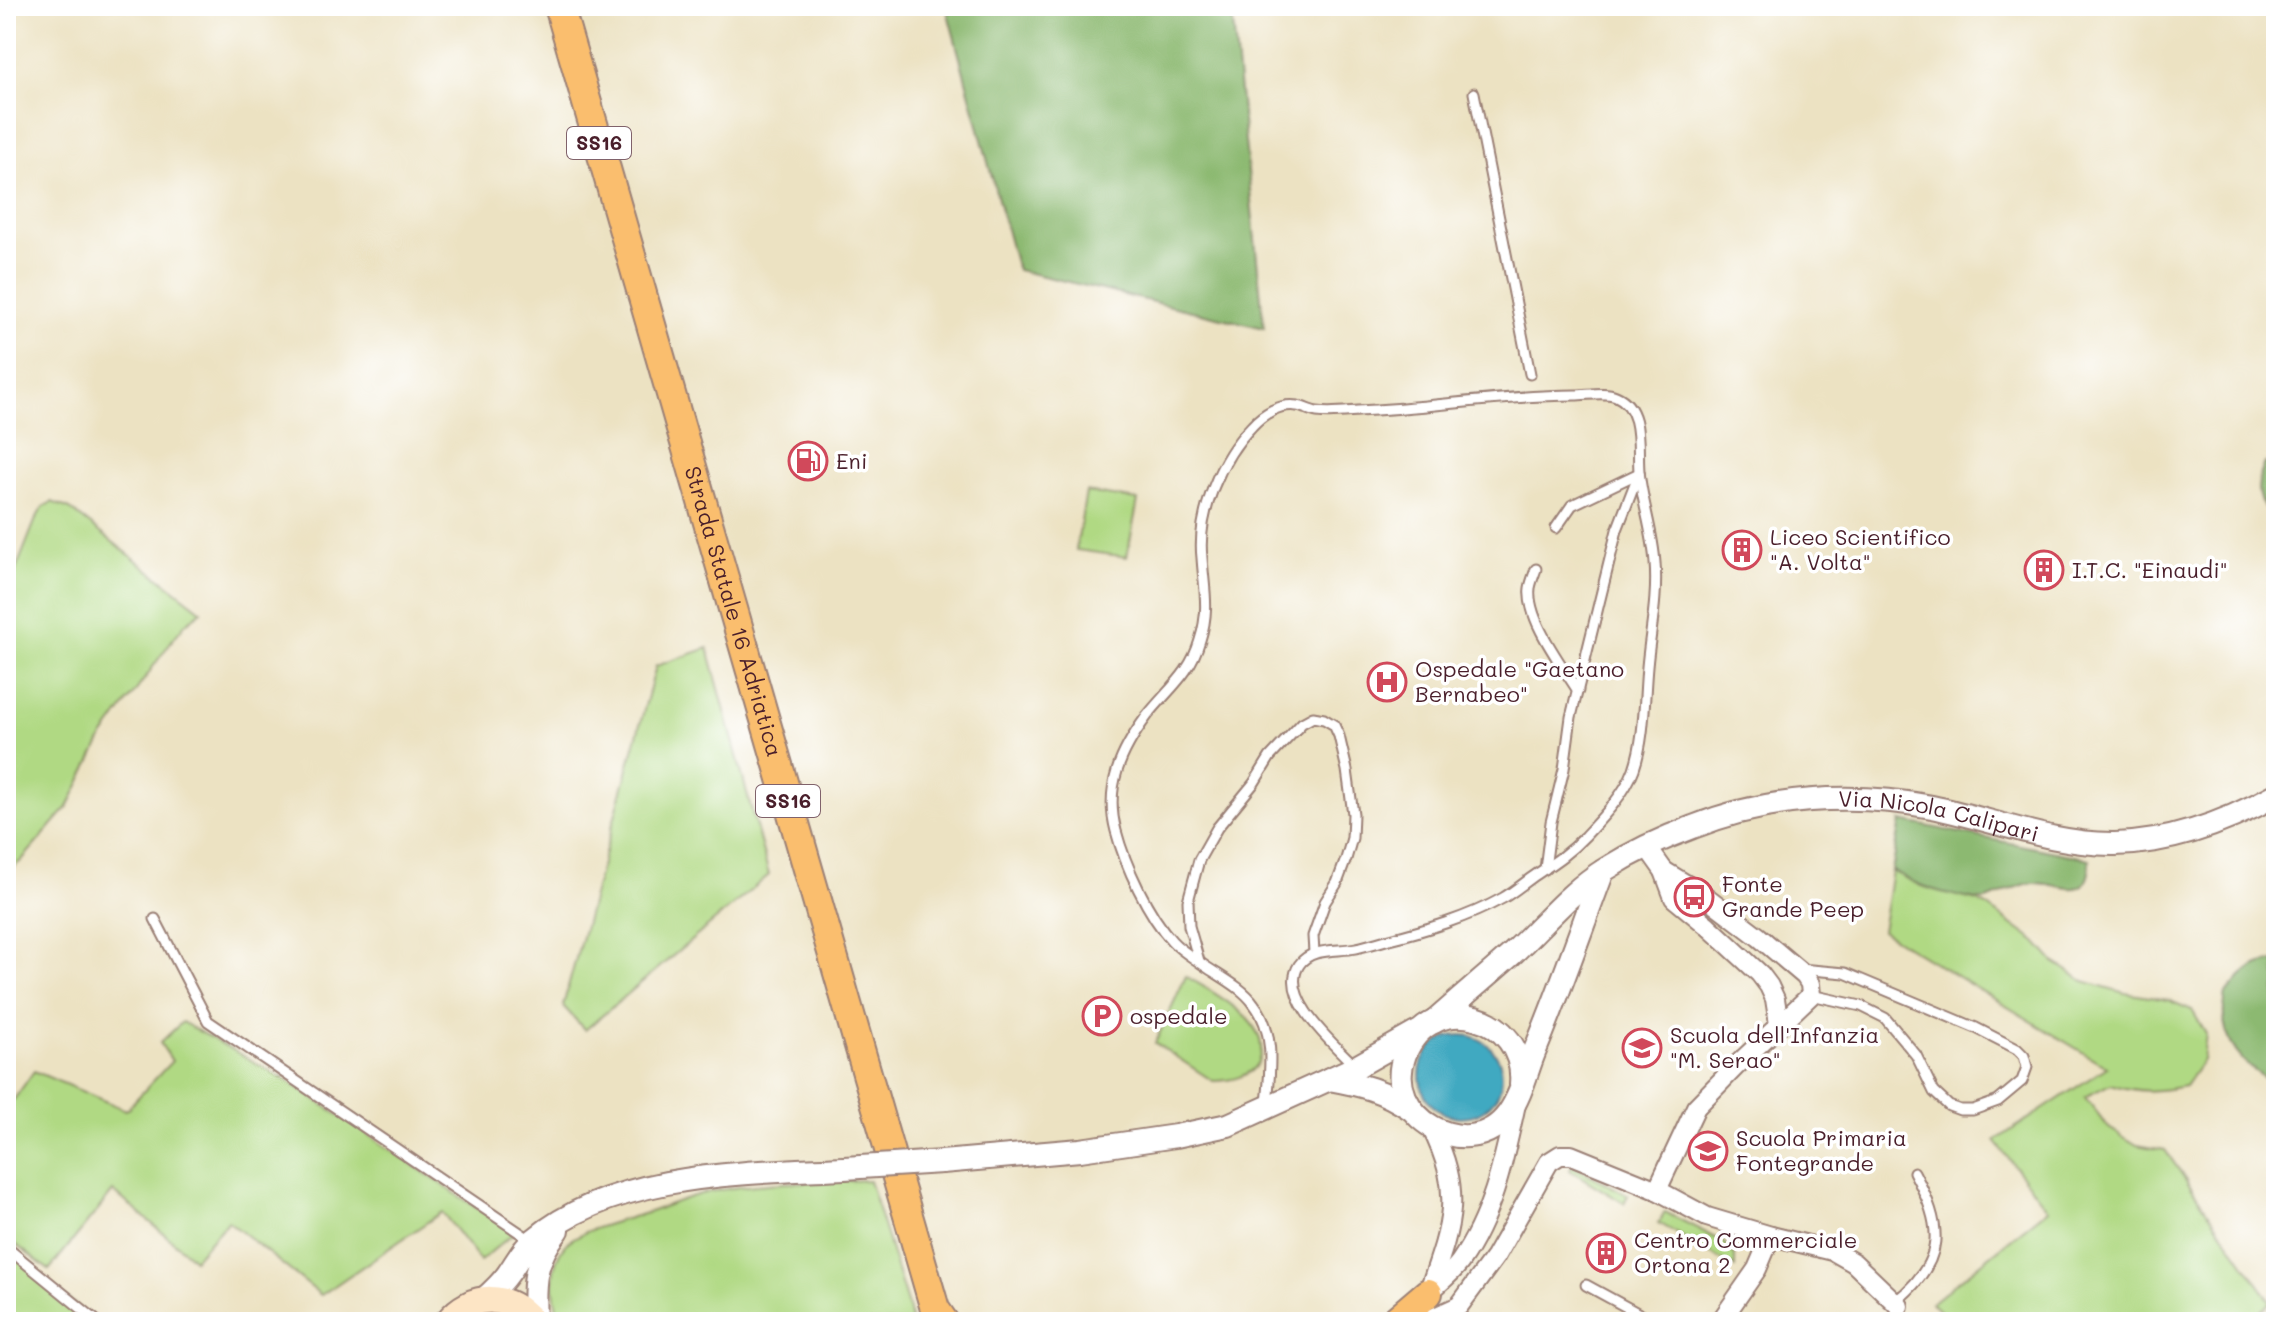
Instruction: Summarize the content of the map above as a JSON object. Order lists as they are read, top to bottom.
{
  "streets": {
    "main road": ["SS16", "Strada Statale 16 Adriatica"],
    "street": ["Via Nicola Calipari"]
  },
  "places": {
    "fuel station": ["Eni"],
    "building": ["Liceo Scientifico \"A. Volta\"", "I.T.C. \"Einaudi\"", "Centro Commerciale Ortona 2"],
    "hospital": ["Ospedale \"Gaetano Bernabeo\""],
    "bus stop": ["Fonte Grande Peep"],
    "parking": ["ospedale"],
    "school or university": ["Scuola dell'Infanzia \"M. Serao\"", "Scuola Primaria Fontegrande"]
  }
}
